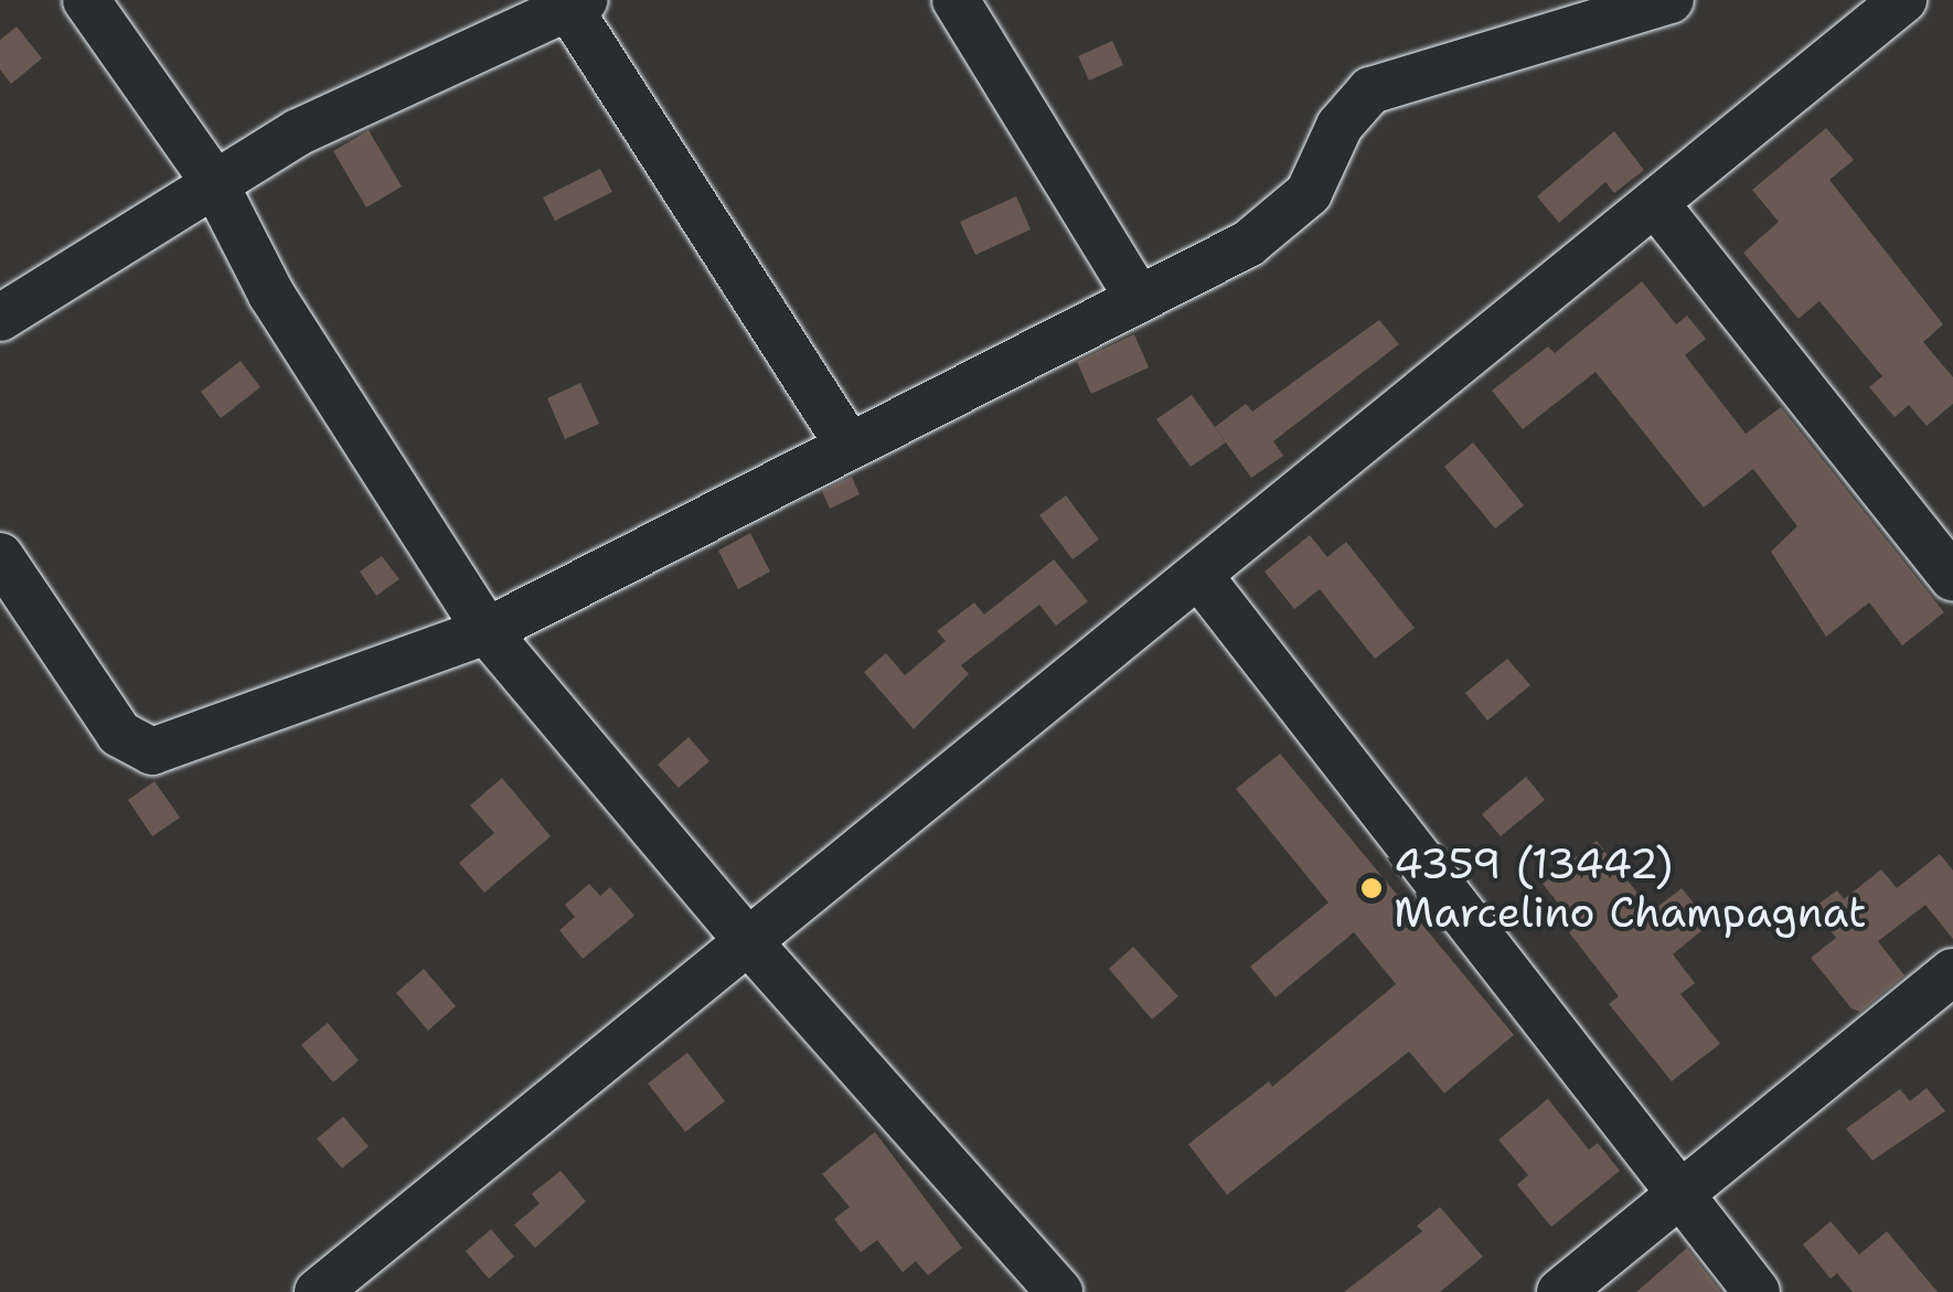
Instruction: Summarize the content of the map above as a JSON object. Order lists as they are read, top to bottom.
{
  "places": ["4359 (13442) Marcelino Champagnat"]
}
